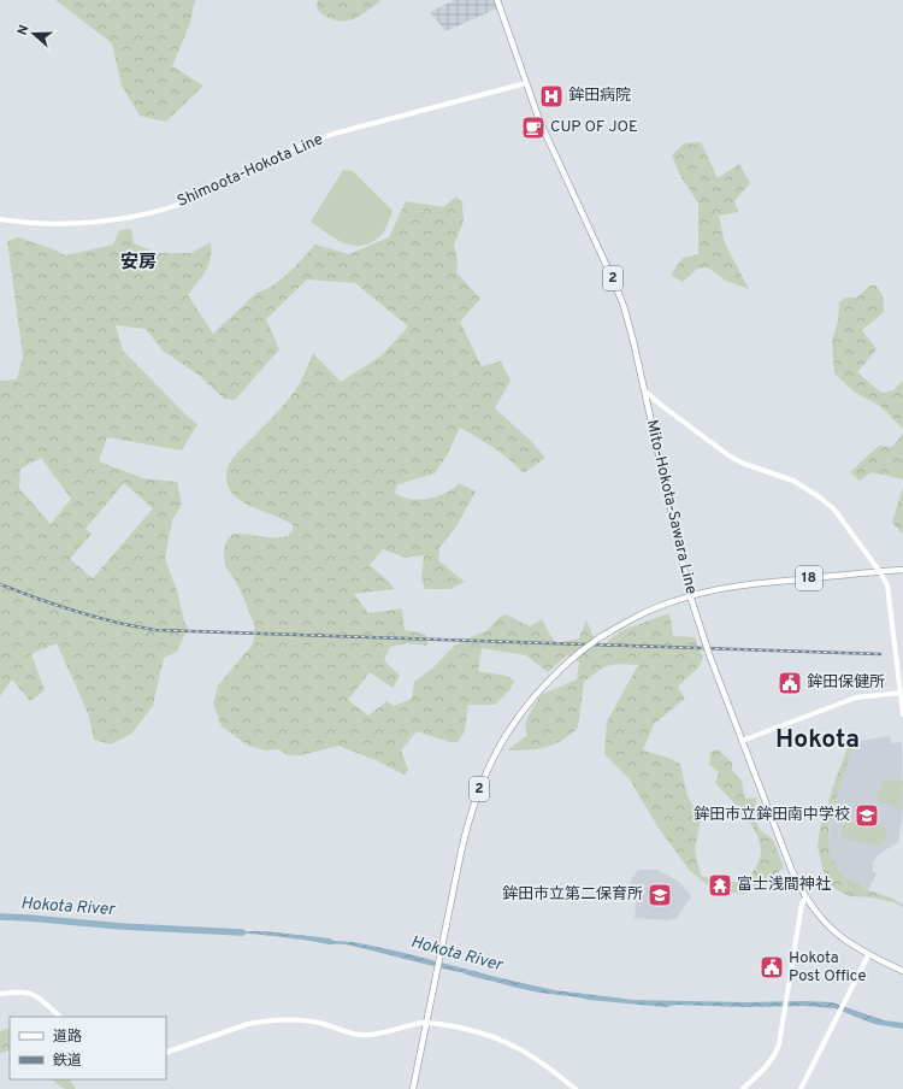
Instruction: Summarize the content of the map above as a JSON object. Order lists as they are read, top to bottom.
{
  "streets": {
    "main road": ["2", "Mito-Hokota-Sawara Line", "18"],
    "street": ["Shimoota-Hokota Line"]
  },
  "crossings": [
    ["Shimoota-Hokota Line", "Mito-Hokota-Sawara Line"],
    ["2", "Mito-Hokota-Sawara Line"],
    ["2", "18"],
    ["Mito-Hokota-Sawara Line", "18"]
  ],
  "districts": ["安房", "Hokota"],
  "water": ["Hokota River"],
  "places": {
    "hospital": ["鉾田病院"],
    "cafe": ["CUP OF JOE"],
    "public building": ["鉾田保健所", "Hokota Post Office"],
    "school or university": ["鉾田市立鉾田南中学校", "鉾田市立第二保育所"],
    "temple": ["富士浅間神社"]
  },
  "legend": ["道路", "鉄道"],
  "north": "left"
}
